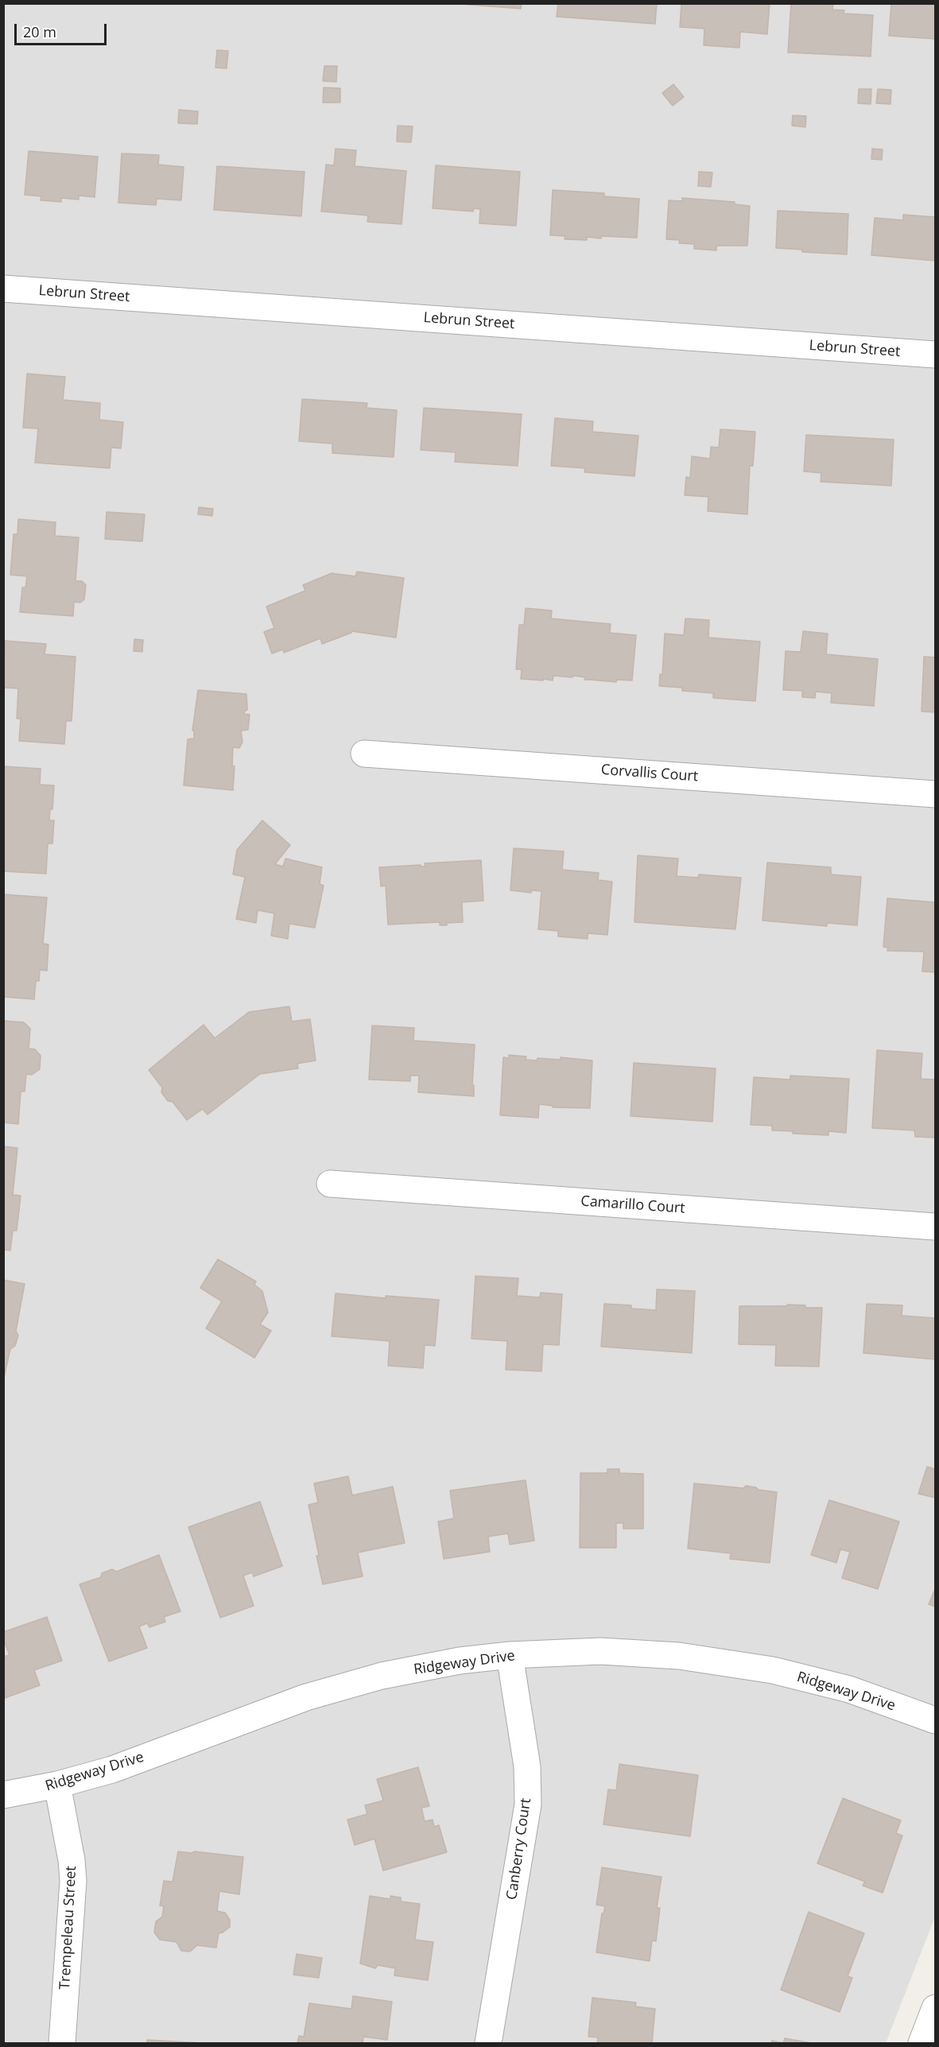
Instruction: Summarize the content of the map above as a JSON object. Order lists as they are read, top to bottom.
{
  "streets": {
    "street": [
      "Lebrun Street",
      "Corvallis Court",
      "Camarillo Court",
      "Ridgeway Drive",
      "Canberry Court",
      "Trempeleau Street"
    ]
  },
  "crossings": [
    ["Ridgeway Drive", "Canberry Court"],
    ["Ridgeway Drive", "Trempeleau Street"]
  ],
  "scale_bar": "20 m"
}
